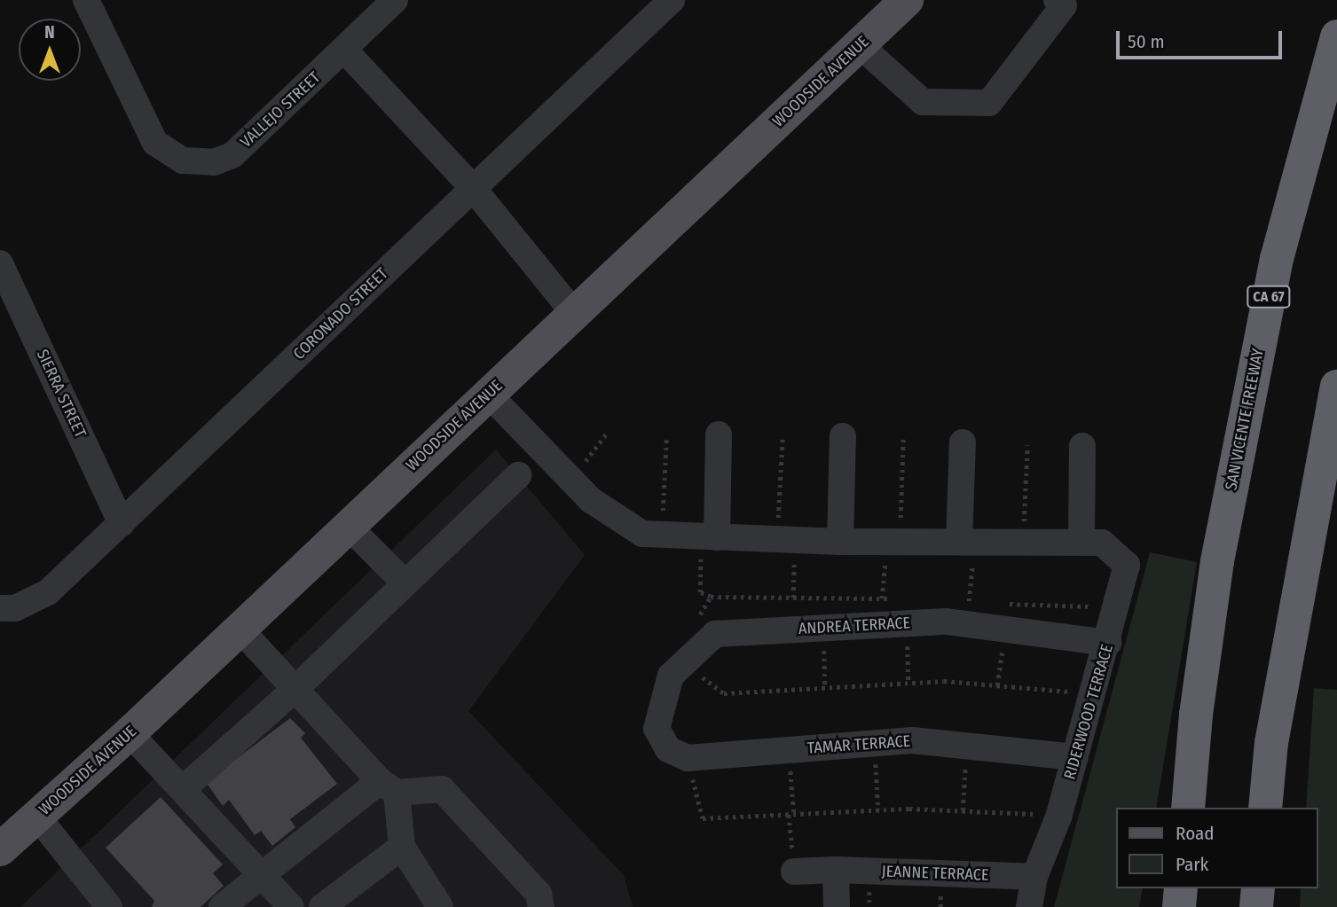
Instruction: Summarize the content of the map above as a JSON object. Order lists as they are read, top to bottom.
{
  "streets": {
    "highway": ["CA 67", "SAN VICENTE FREEWAY"],
    "main road": ["WOODSIDE AVENUE"],
    "street": [
      "VALLEJO STREET",
      "CORONADO STREET",
      "SIERRA STREET",
      "ANDREA TERRACE",
      "RIDERWOOD TERRACE",
      "TAMAR TERRACE",
      "JEANNE TERRACE"
    ]
  },
  "crossings": [
    ["WOODSIDE AVENUE", "RIDERWOOD TERRACE"],
    ["CORONADO STREET", "SIERRA STREET"],
    ["ANDREA TERRACE", "RIDERWOOD TERRACE"],
    ["ANDREA TERRACE", "TAMAR TERRACE"],
    ["RIDERWOOD TERRACE", "TAMAR TERRACE"],
    ["RIDERWOOD TERRACE", "JEANNE TERRACE"]
  ],
  "legend": ["Road", "Park"],
  "scale_bar": "50 m",
  "north": "top"
}
